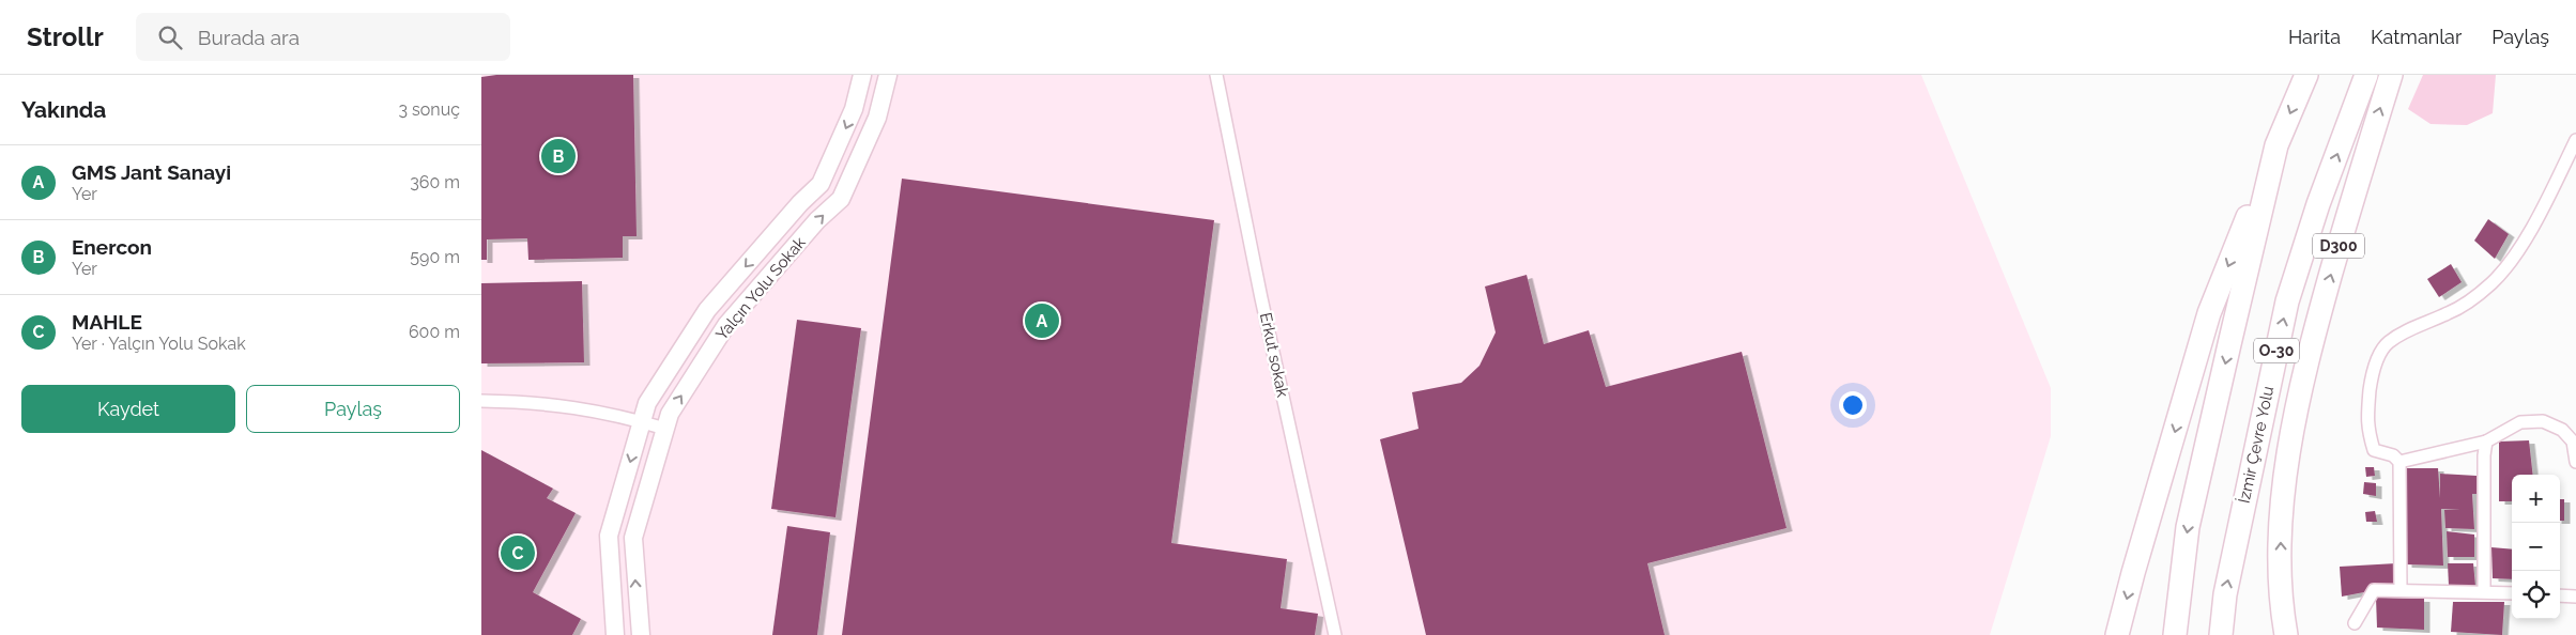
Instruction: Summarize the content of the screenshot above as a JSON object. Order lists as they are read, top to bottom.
{
  "streets": {
    "highway": ["D300", "O-30", "İzmir Çevre Yolu"],
    "street": ["Yalçın Yolu Sokak", "Erkut sokak"]
  },
  "page": {
    "header": "Strollr",
    "search": "Burada ara",
    "nav": ["Harita", "Katmanlar", "Paylaş"],
    "heading": ["Yakında", "3 sonuç"],
    "pins": ["B", "A", "C"],
    "list": [
      {
        "mark": "A",
        "name": "GMS Jant Sanayi",
        "note": "Yer",
        "value": "360 m"
      },
      {
        "mark": "B",
        "name": "Enercon",
        "note": "Yer",
        "value": "590 m"
      },
      {
        "mark": "C",
        "name": "MAHLE",
        "note": "Yer · Yalçın Yolu Sokak",
        "value": "600 m"
      }
    ],
    "buttons": ["Kaydet", "Paylaş"],
    "map_buttons": ["+", "−"]
  }
}
